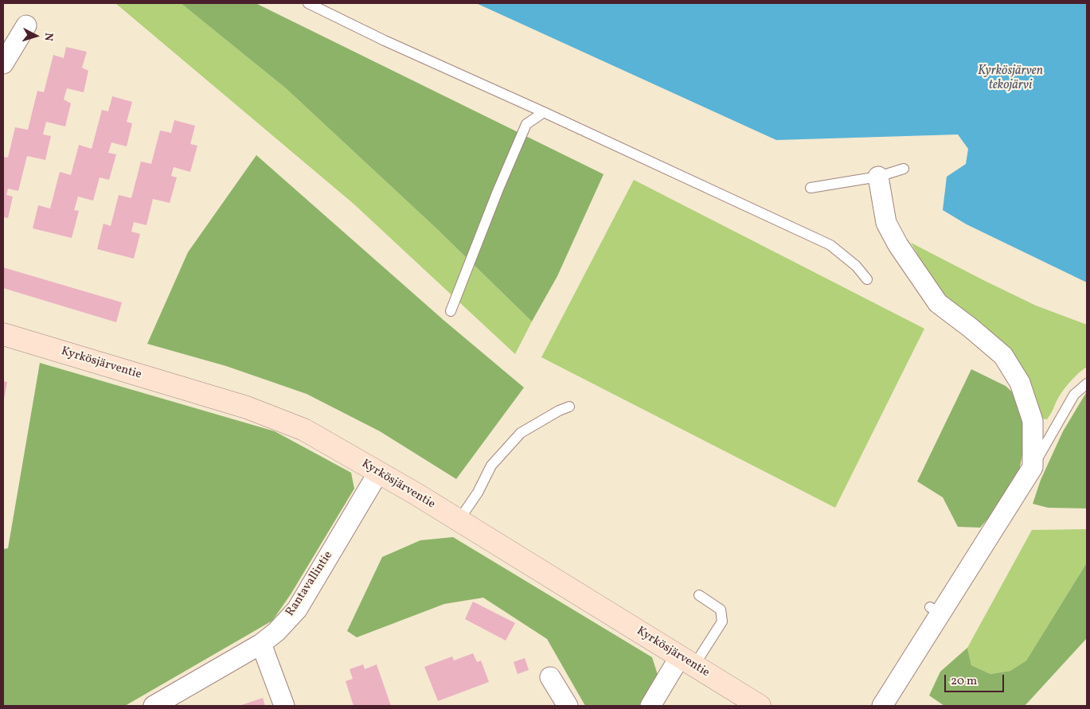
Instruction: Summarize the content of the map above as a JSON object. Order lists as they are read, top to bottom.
{
  "streets": {
    "street": ["Kyrkösjärventie", "Rantavallintie"]
  },
  "crossings": [
    ["Kyrkösjärventie", "Rantavallintie"]
  ],
  "water": ["Kyrkösjärven tekojärvi"],
  "scale_bar": "20 m",
  "north": "right"
}
